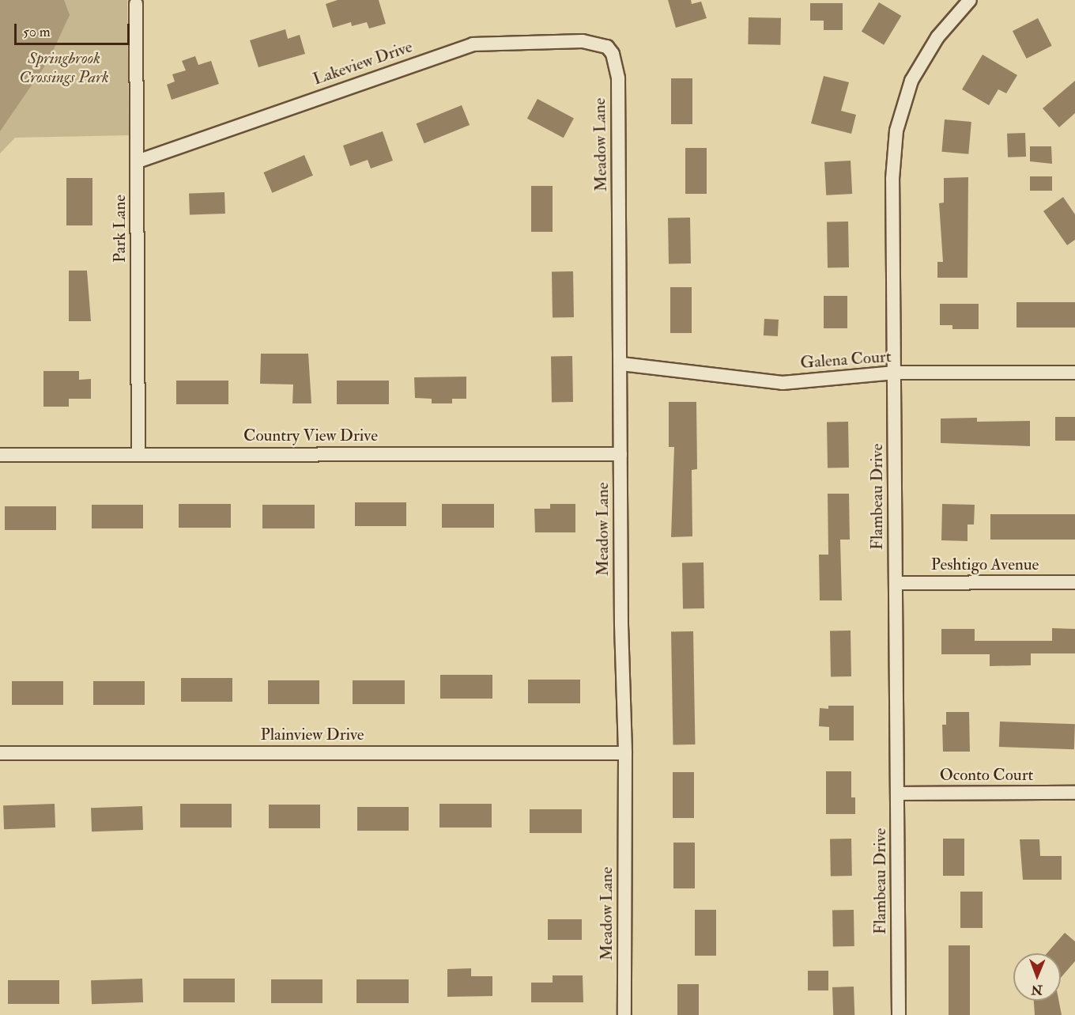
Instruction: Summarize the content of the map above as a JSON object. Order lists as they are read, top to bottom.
{
  "streets": {
    "street": [
      "Lakeview Drive",
      "Meadow Lane",
      "Park Lane",
      "Galena Court",
      "Country View Drive",
      "Flambeau Drive",
      "Peshtigo Avenue",
      "Plainview Drive",
      "Oconto Court"
    ]
  },
  "crossings": [
    ["Lakeview Drive", "Meadow Lane"],
    ["Lakeview Drive", "Park Lane"],
    ["Meadow Lane", "Galena Court"],
    ["Meadow Lane", "Country View Drive"],
    ["Meadow Lane", "Plainview Drive"],
    ["Park Lane", "Country View Drive"],
    ["Galena Court", "Flambeau Drive"],
    ["Flambeau Drive", "Peshtigo Avenue"],
    ["Flambeau Drive", "Oconto Court"]
  ],
  "parks": ["Springbrook Crossings Park"],
  "scale_bar": "50 m",
  "north": "bottom"
}
